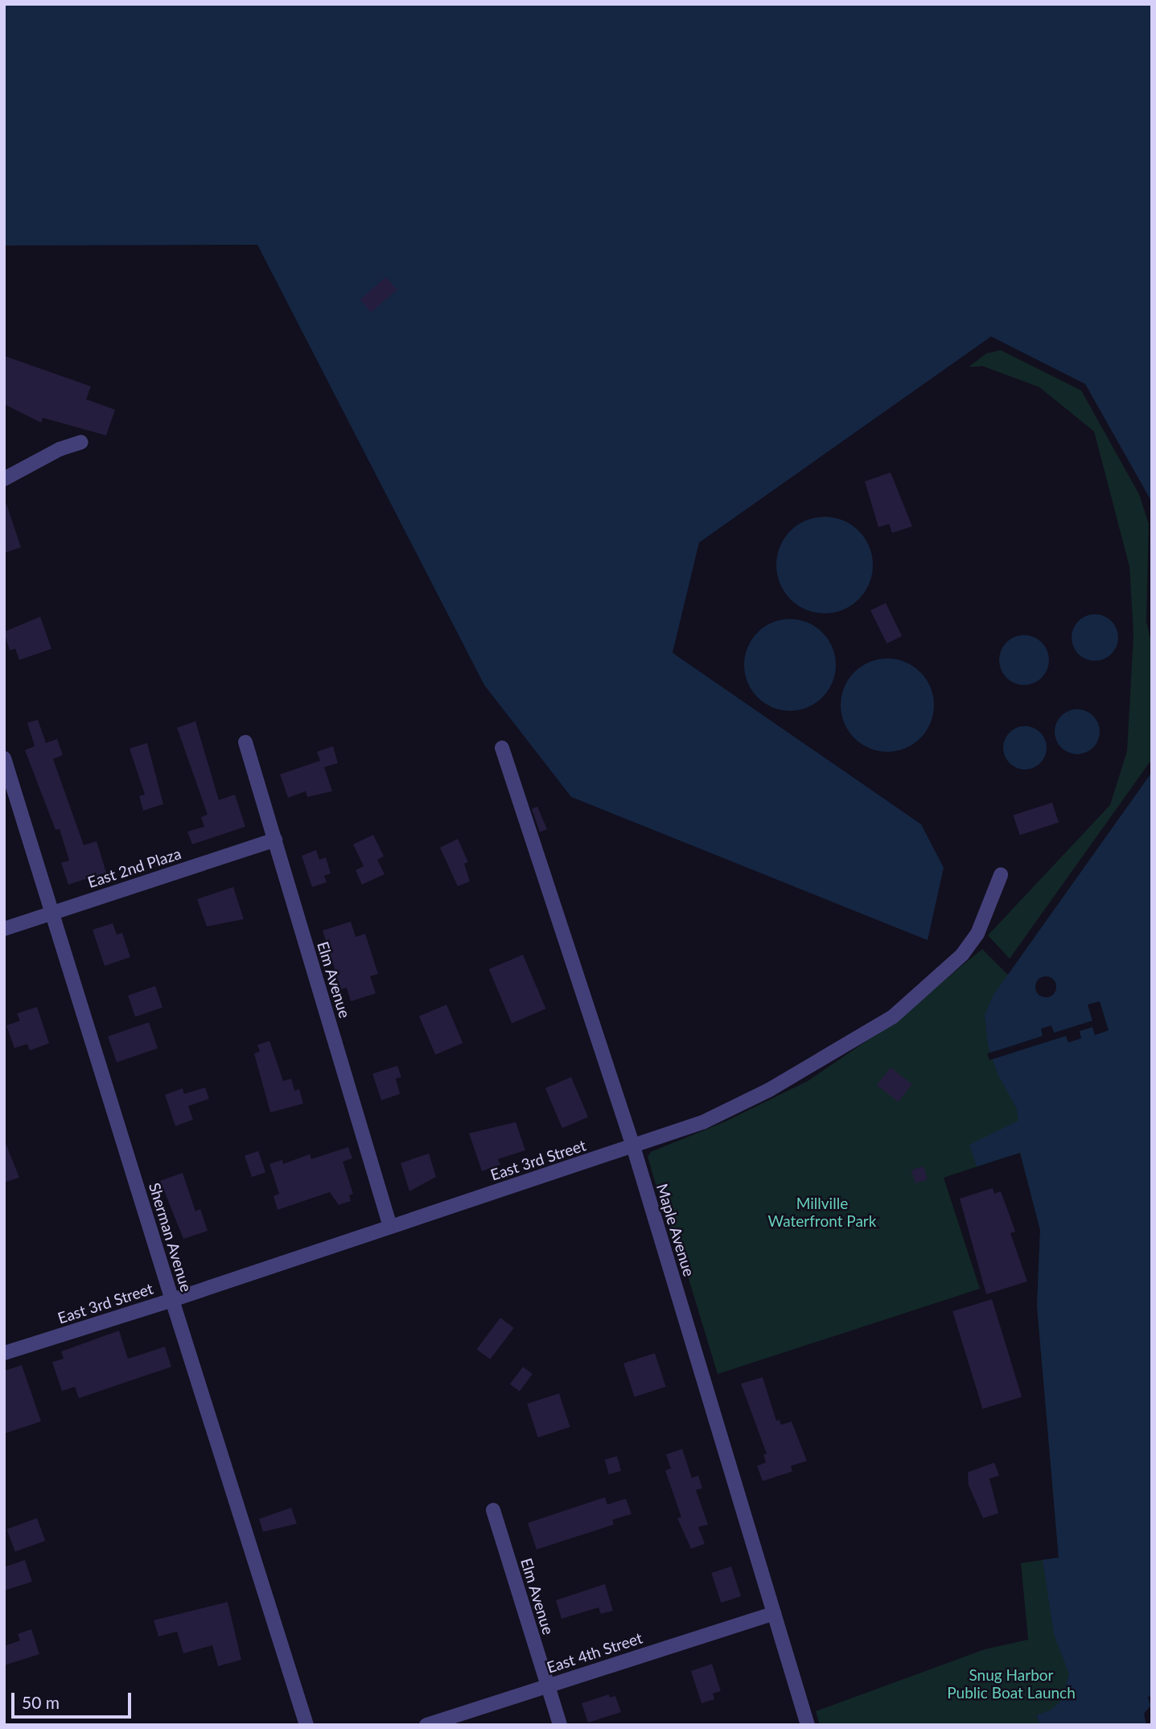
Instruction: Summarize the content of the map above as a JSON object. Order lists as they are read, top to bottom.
{
  "streets": {
    "street": [
      "East 2nd Plaza",
      "Elm Avenue",
      "East 3rd Street",
      "Maple Avenue",
      "Sherman Avenue",
      "East 4th Street"
    ]
  },
  "crossings": [
    ["East 2nd Plaza", "Elm Avenue"],
    ["East 2nd Plaza", "Sherman Avenue"],
    ["Elm Avenue", "East 3rd Street"],
    ["Elm Avenue", "East 4th Street"],
    ["East 3rd Street", "Maple Avenue"],
    ["East 3rd Street", "Sherman Avenue"],
    ["Maple Avenue", "East 4th Street"]
  ],
  "parks": ["Millville Waterfront Park", "Snug Harbor Public Boat Launch"],
  "scale_bar": "50 m"
}
